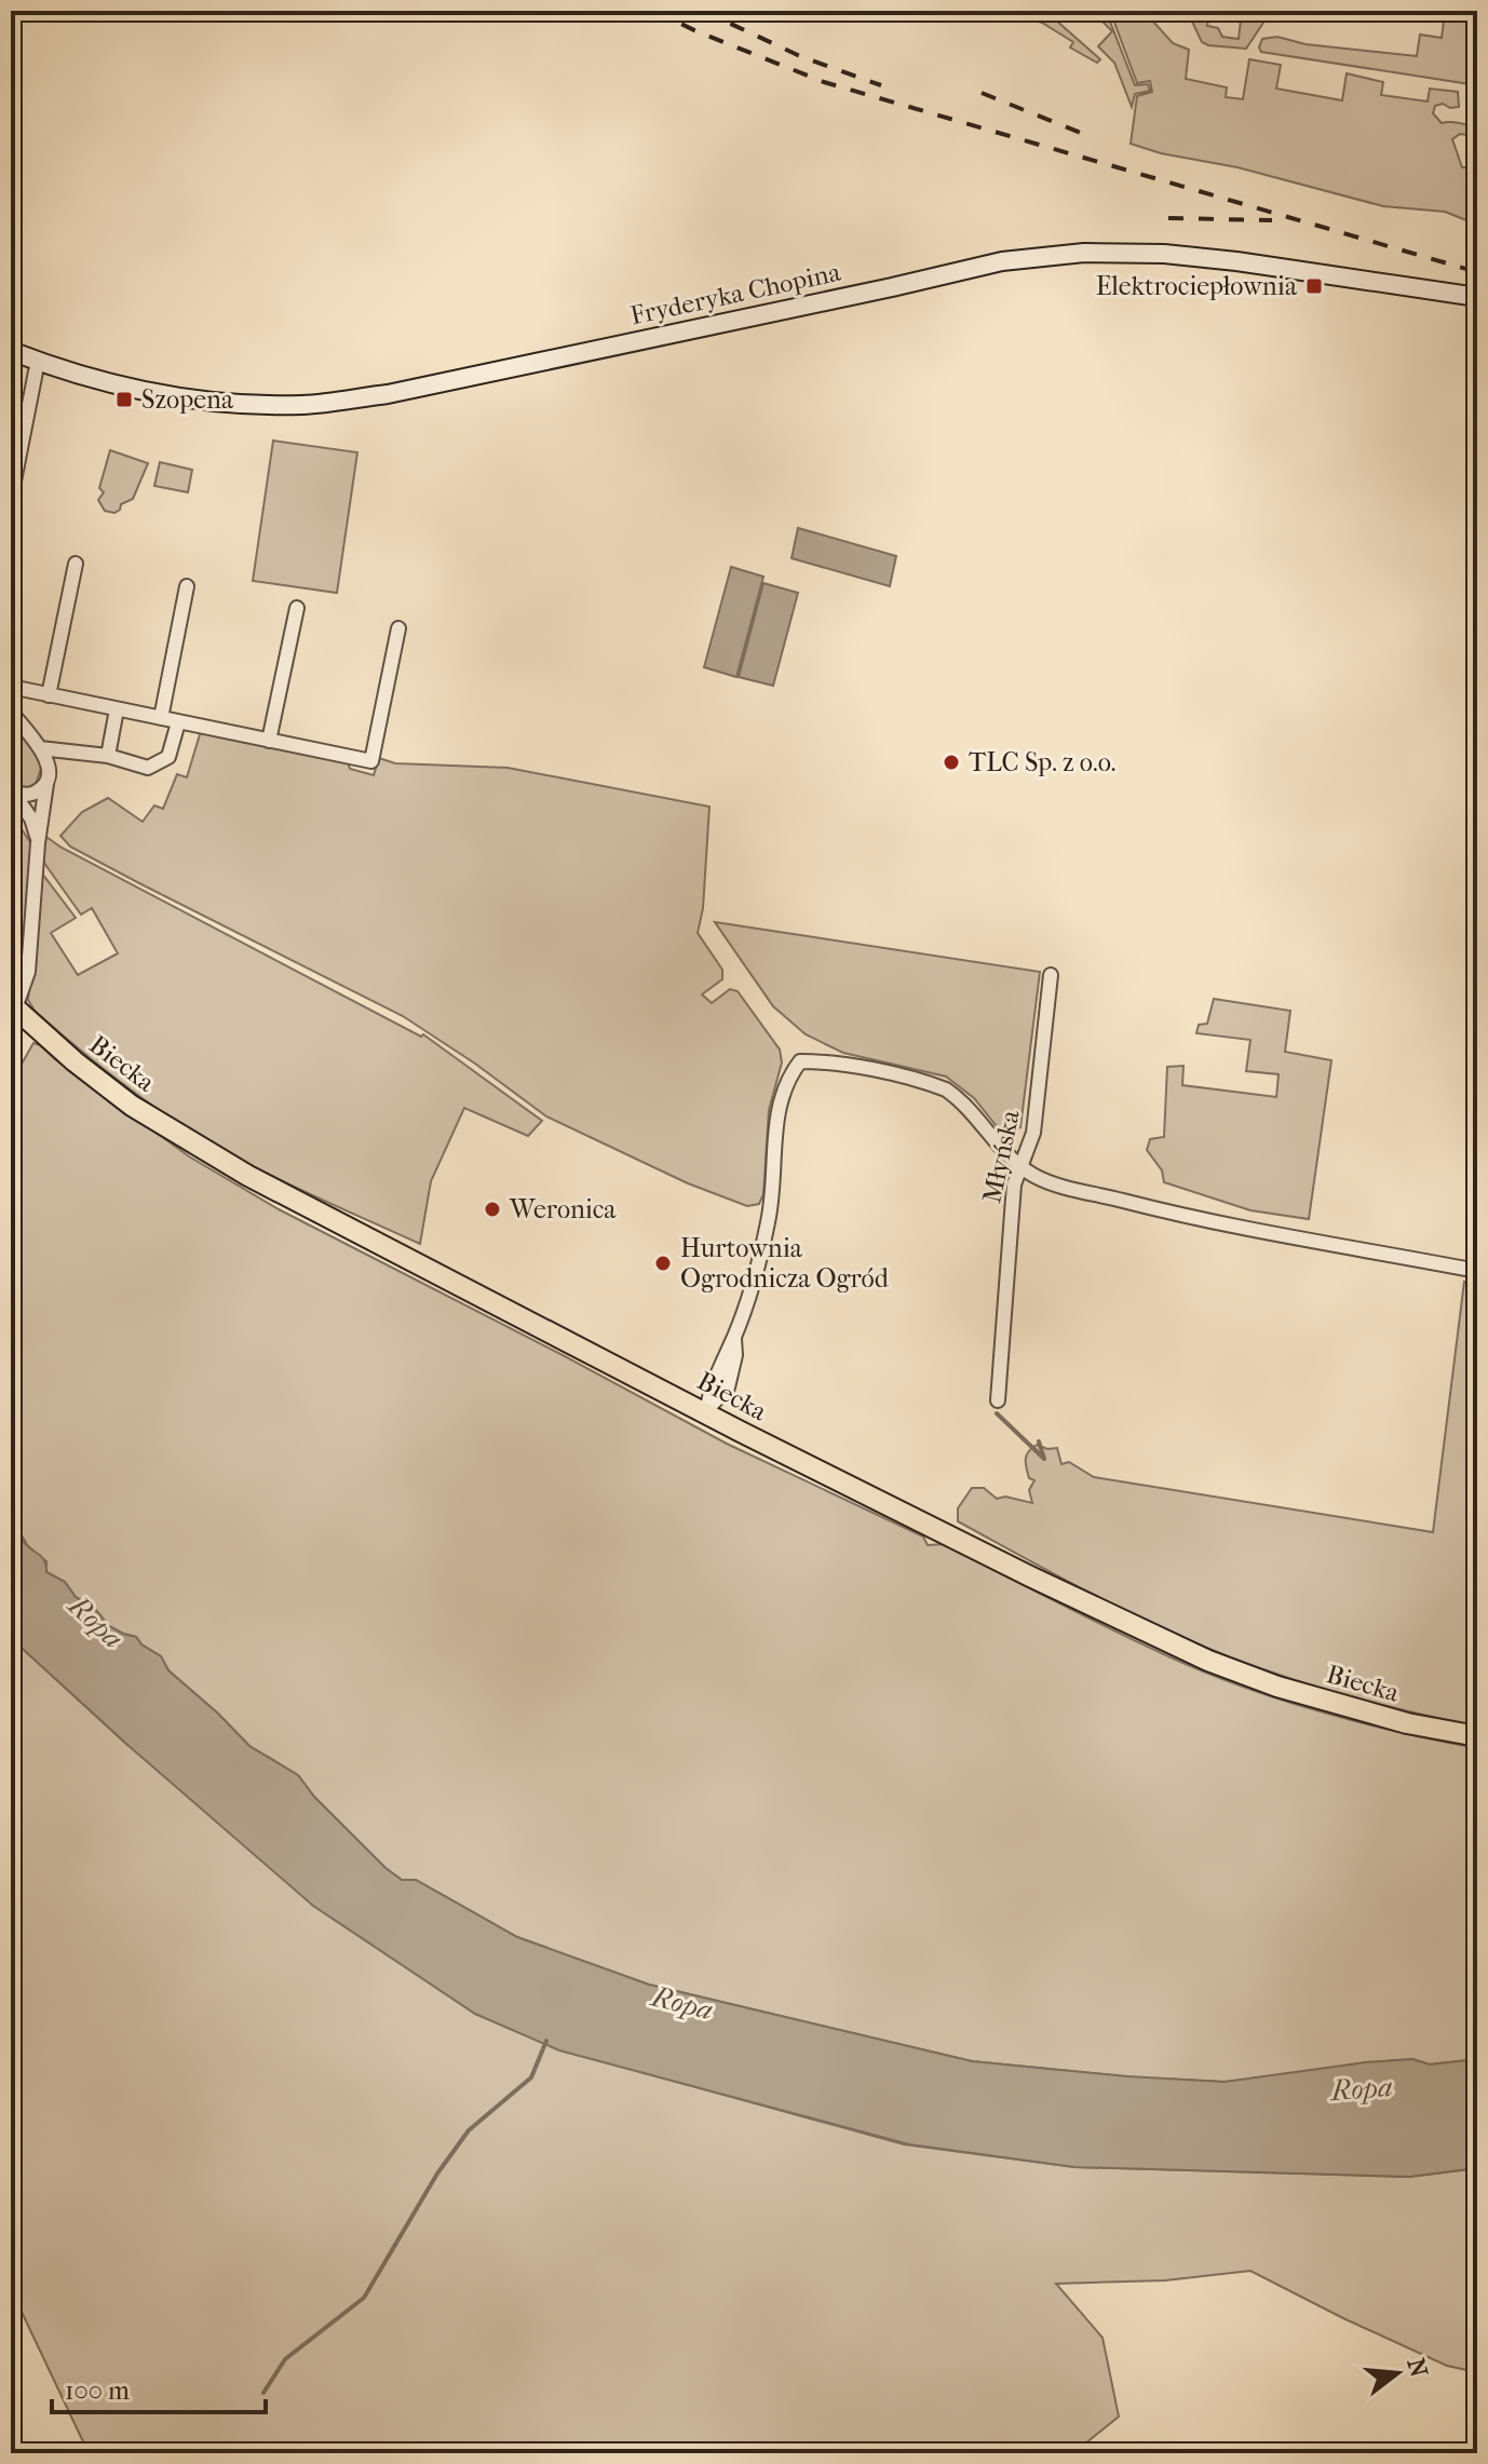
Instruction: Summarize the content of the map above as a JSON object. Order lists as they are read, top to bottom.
{
  "streets": {
    "main road": ["Biecka"],
    "street": ["Fryderyka Chopina", "Młyńska"]
  },
  "water": ["Ropa"],
  "places": {
    "transit": ["Elektrociepłownia", "Szopena"],
    "other": ["TLC Sp. z o.o.", "Weronica", "Hurtownia Ogrodnicza Ogród"]
  },
  "scale_bar": "100 m",
  "north": "right"
}
